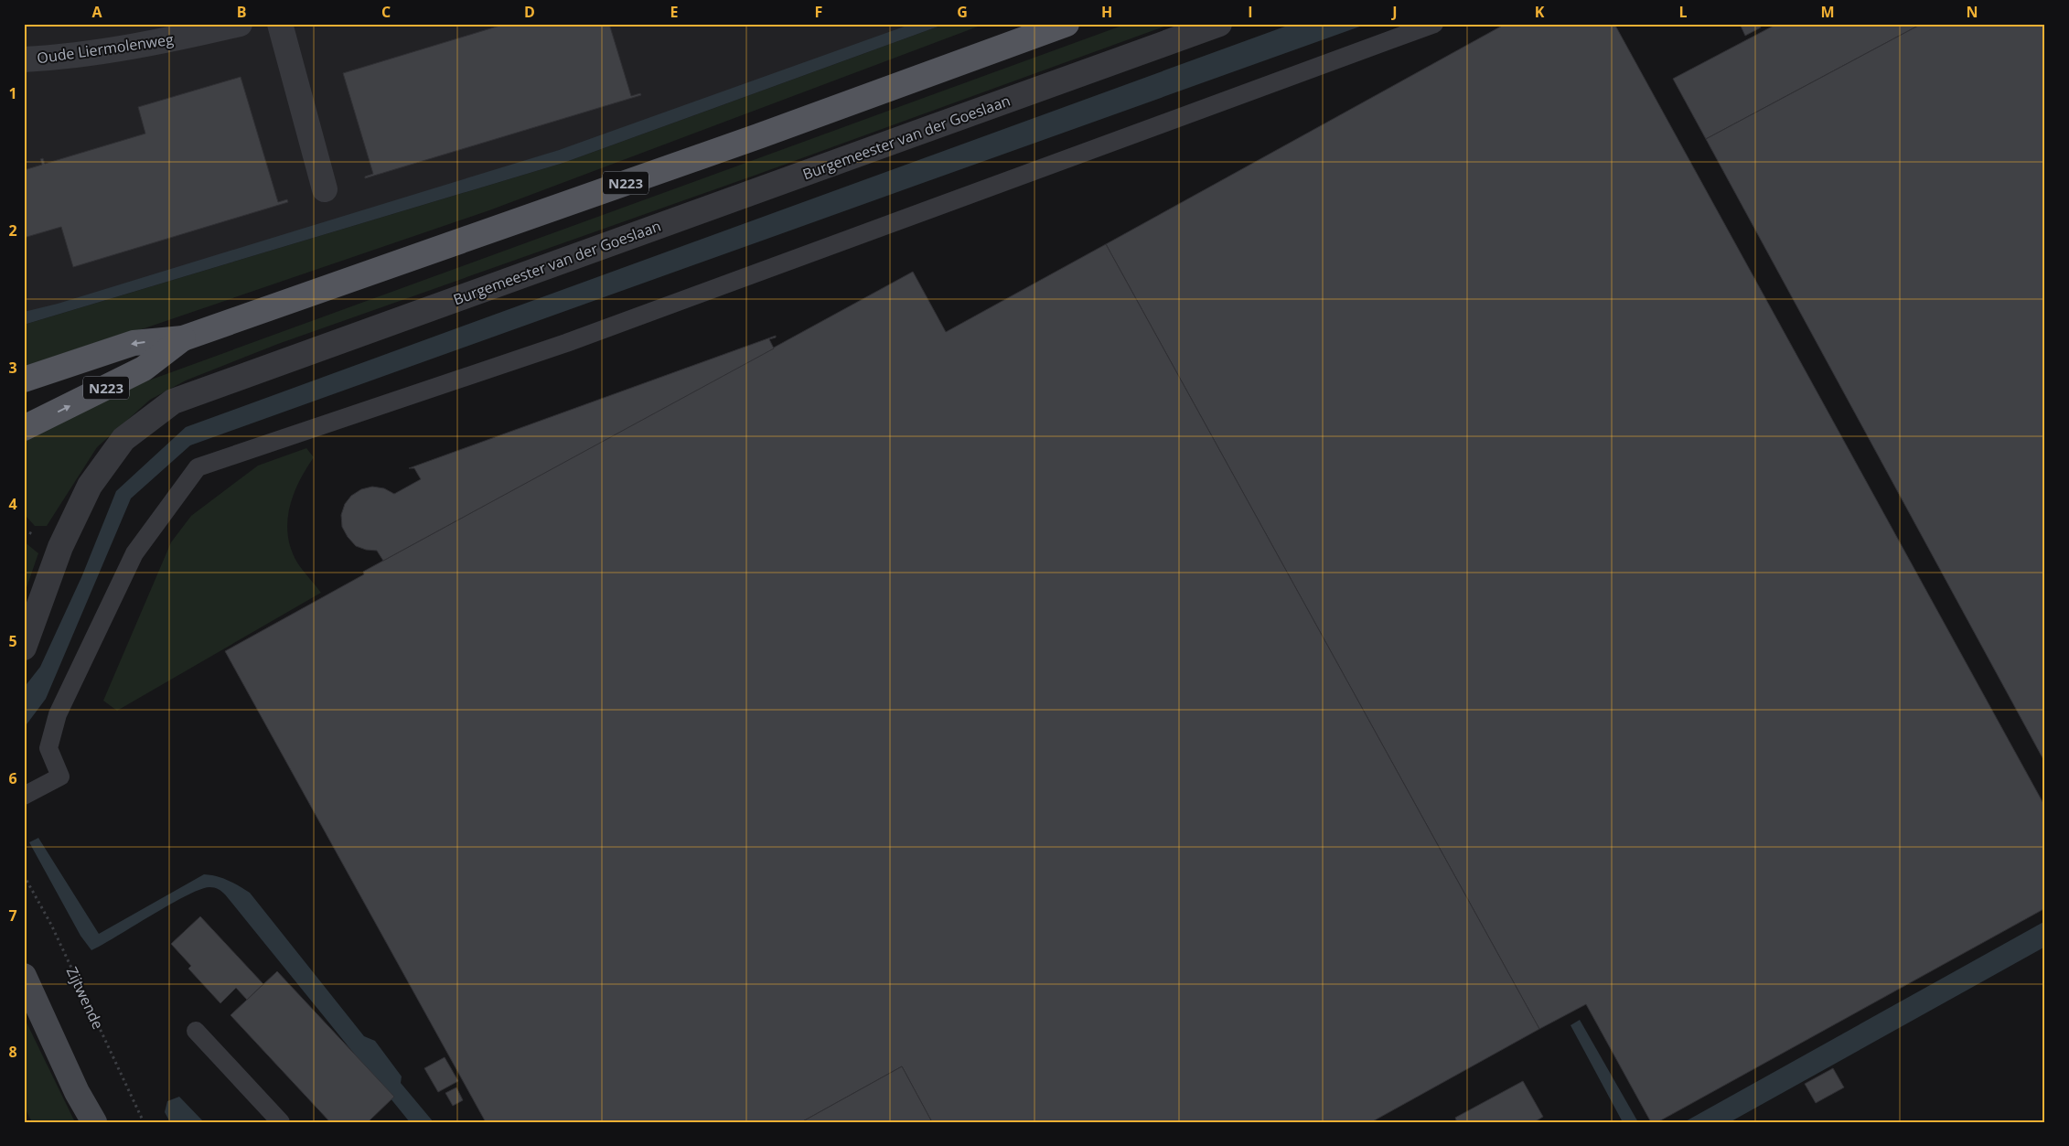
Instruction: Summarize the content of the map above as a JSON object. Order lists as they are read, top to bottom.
{
  "streets": {
    "main road": ["N223"],
    "street": ["Oude Liermolenweg", "Burgemeester van der Goeslaan"],
    "path": ["Zijtwende"]
  },
  "grid": {
    "columns": [
      "A",
      "B",
      "C",
      "D",
      "E",
      "F",
      "G",
      "H",
      "I",
      "J",
      "K",
      "L",
      "M",
      "N"
    ],
    "rows": [
      "1",
      "2",
      "3",
      "4",
      "5",
      "6",
      "7",
      "8"
    ]
  }
}
